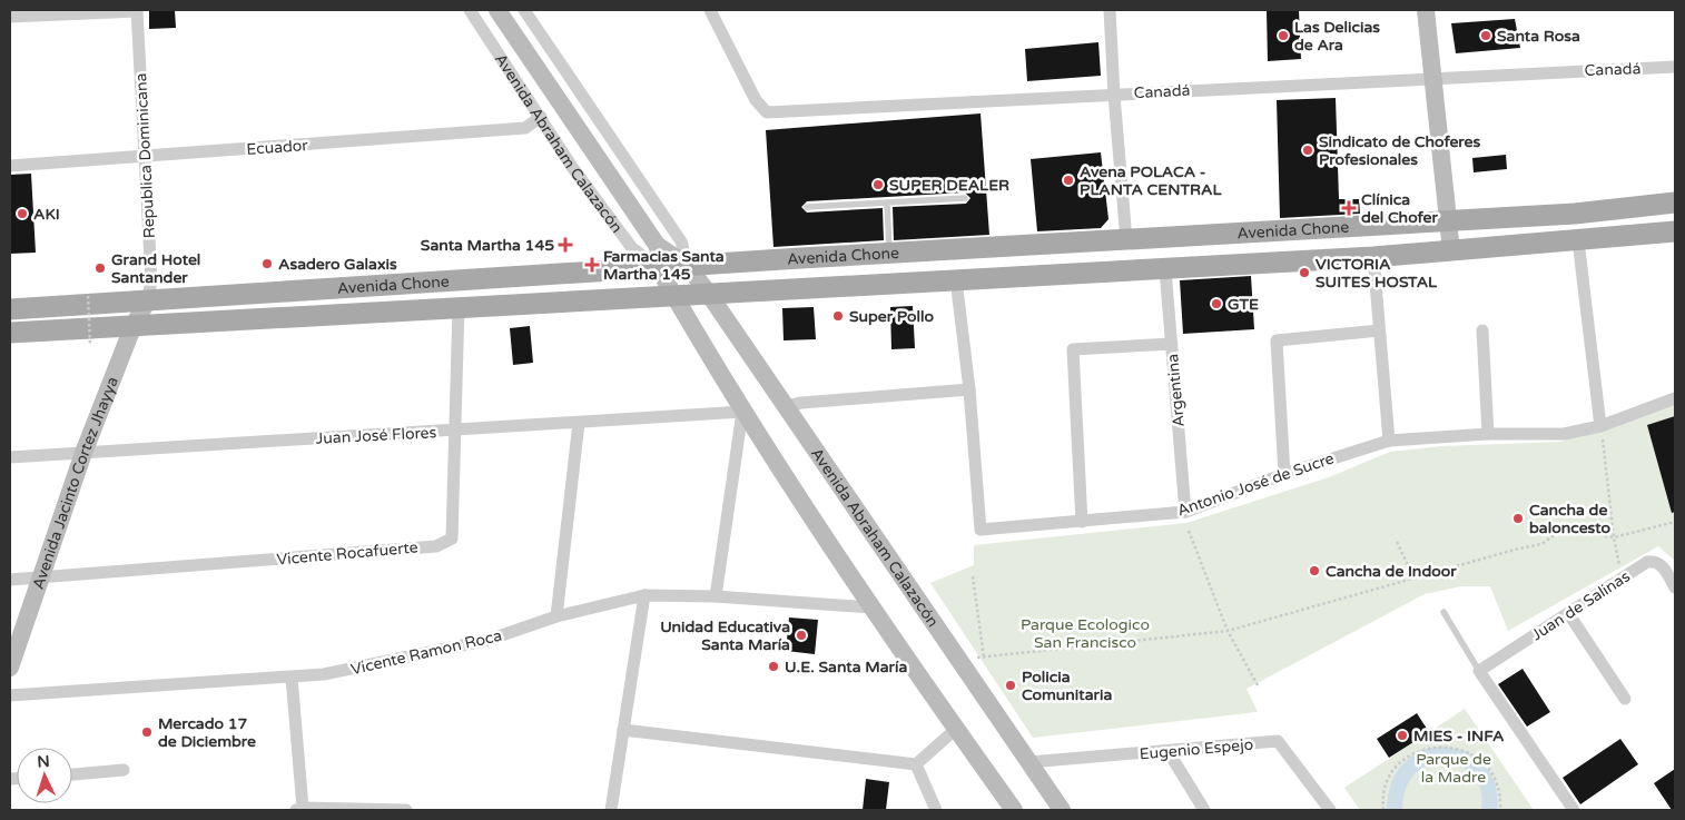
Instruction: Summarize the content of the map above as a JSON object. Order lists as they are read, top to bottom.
{
  "streets": {
    "main road": ["Avenida Abraham Calazacón", "Avenida Chone", "Avenida Jacinto Cortez Jhayya"],
    "street": [
      "Canadá",
      "Ecuador",
      "Republica Dominicana",
      "Argentina",
      "Juan José Flores",
      "Antonio José de Sucre",
      "Vicente Rocafuerte",
      "Juan de Salinas",
      "Vicente Ramon Roca",
      "Eugenio Espejo"
    ]
  },
  "crossings": [
    ["Avenida Abraham Calazacón", "Ecuador"],
    ["Avenida Abraham Calazacón", "Avenida Chone"],
    ["Avenida Abraham Calazacón", "Juan José Flores"],
    ["Avenida Abraham Calazacón", "Vicente Ramon Roca"],
    ["Avenida Abraham Calazacón", "Eugenio Espejo"],
    ["Ecuador", "Republica Dominicana"],
    ["Republica Dominicana", "Avenida Chone"],
    ["Republica Dominicana", "Avenida Jacinto Cortez Jhayya"],
    ["Avenida Chone", "Argentina"],
    ["Avenida Chone", "Avenida Jacinto Cortez Jhayya"],
    ["Avenida Chone", "Antonio José de Sucre"],
    ["Avenida Chone", "Vicente Rocafuerte"],
    ["Argentina", "Antonio José de Sucre"],
    ["Juan José Flores", "Avenida Jacinto Cortez Jhayya"],
    ["Juan José Flores", "Vicente Rocafuerte"],
    ["Avenida Jacinto Cortez Jhayya", "Vicente Rocafuerte"]
  ],
  "parks": ["Parque Ecologico San Francisco", "Parque de la Madre"],
  "places": {
    "other": [
      "Las Delicias de Ara",
      "Santa Rosa",
      "Sindicato de Choferes Profesionales",
      "Avena POLACA - PLANTA CENTRAL",
      "SUPER DEALER",
      "AKI",
      "Asadero Galaxis",
      "Grand Hotel Santander",
      "VICTORIA SUITES HOSTAL",
      "GTE",
      "Super Pollo",
      "Cancha de baloncesto",
      "Cancha de Indoor",
      "Unidad Educativa Santa María",
      "U.E. Santa María",
      "Policia Comunitaria",
      "Mercado 17 de Diciembre",
      "MIES - INFA"
    ],
    "health": ["Clínica del Chofer", "Santa Martha 145", "Farmacias Santa Martha 145"]
  },
  "north": "top"
}
